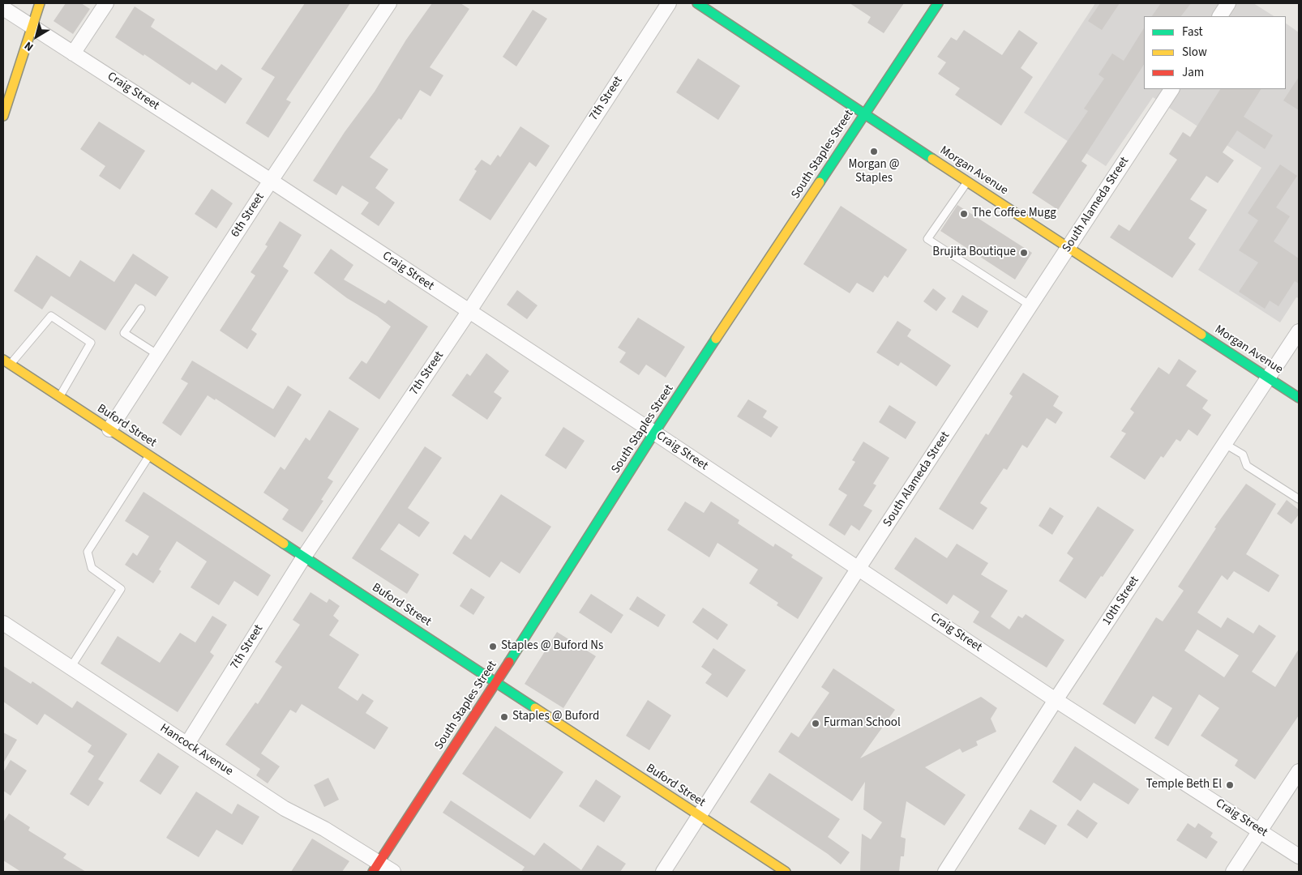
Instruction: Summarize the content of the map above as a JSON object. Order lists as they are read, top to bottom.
{
  "streets": {
    "main road": ["South Staples Street", "Morgan Avenue", "Buford Street"],
    "street": [
      "Craig Street",
      "7th Street",
      "South Alameda Street",
      "6th Street",
      "10th Street",
      "Hancock Avenue"
    ]
  },
  "crossings": [
    ["Craig Street", "7th Street"],
    ["Craig Street", "South Staples Street"],
    ["Craig Street", "South Alameda Street"],
    ["Craig Street", "6th Street"],
    ["Craig Street", "10th Street"],
    ["7th Street", "Buford Street"],
    ["7th Street", "Hancock Avenue"],
    ["South Staples Street", "Morgan Avenue"],
    ["South Staples Street", "Buford Street"],
    ["South Staples Street", "Hancock Avenue"],
    ["Morgan Avenue", "South Alameda Street"],
    ["Morgan Avenue", "10th Street"],
    ["South Alameda Street", "Buford Street"],
    ["6th Street", "Buford Street"]
  ],
  "places": [
    "Morgan @ Staples",
    "The Coffee Mugg",
    "Brujita Boutique",
    "Staples @ Buford Ns",
    "Staples @ Buford",
    "Furman School",
    "Temple Beth El"
  ],
  "legend": ["Fast", "Slow", "Jam"],
  "north": "bottom left"
}
